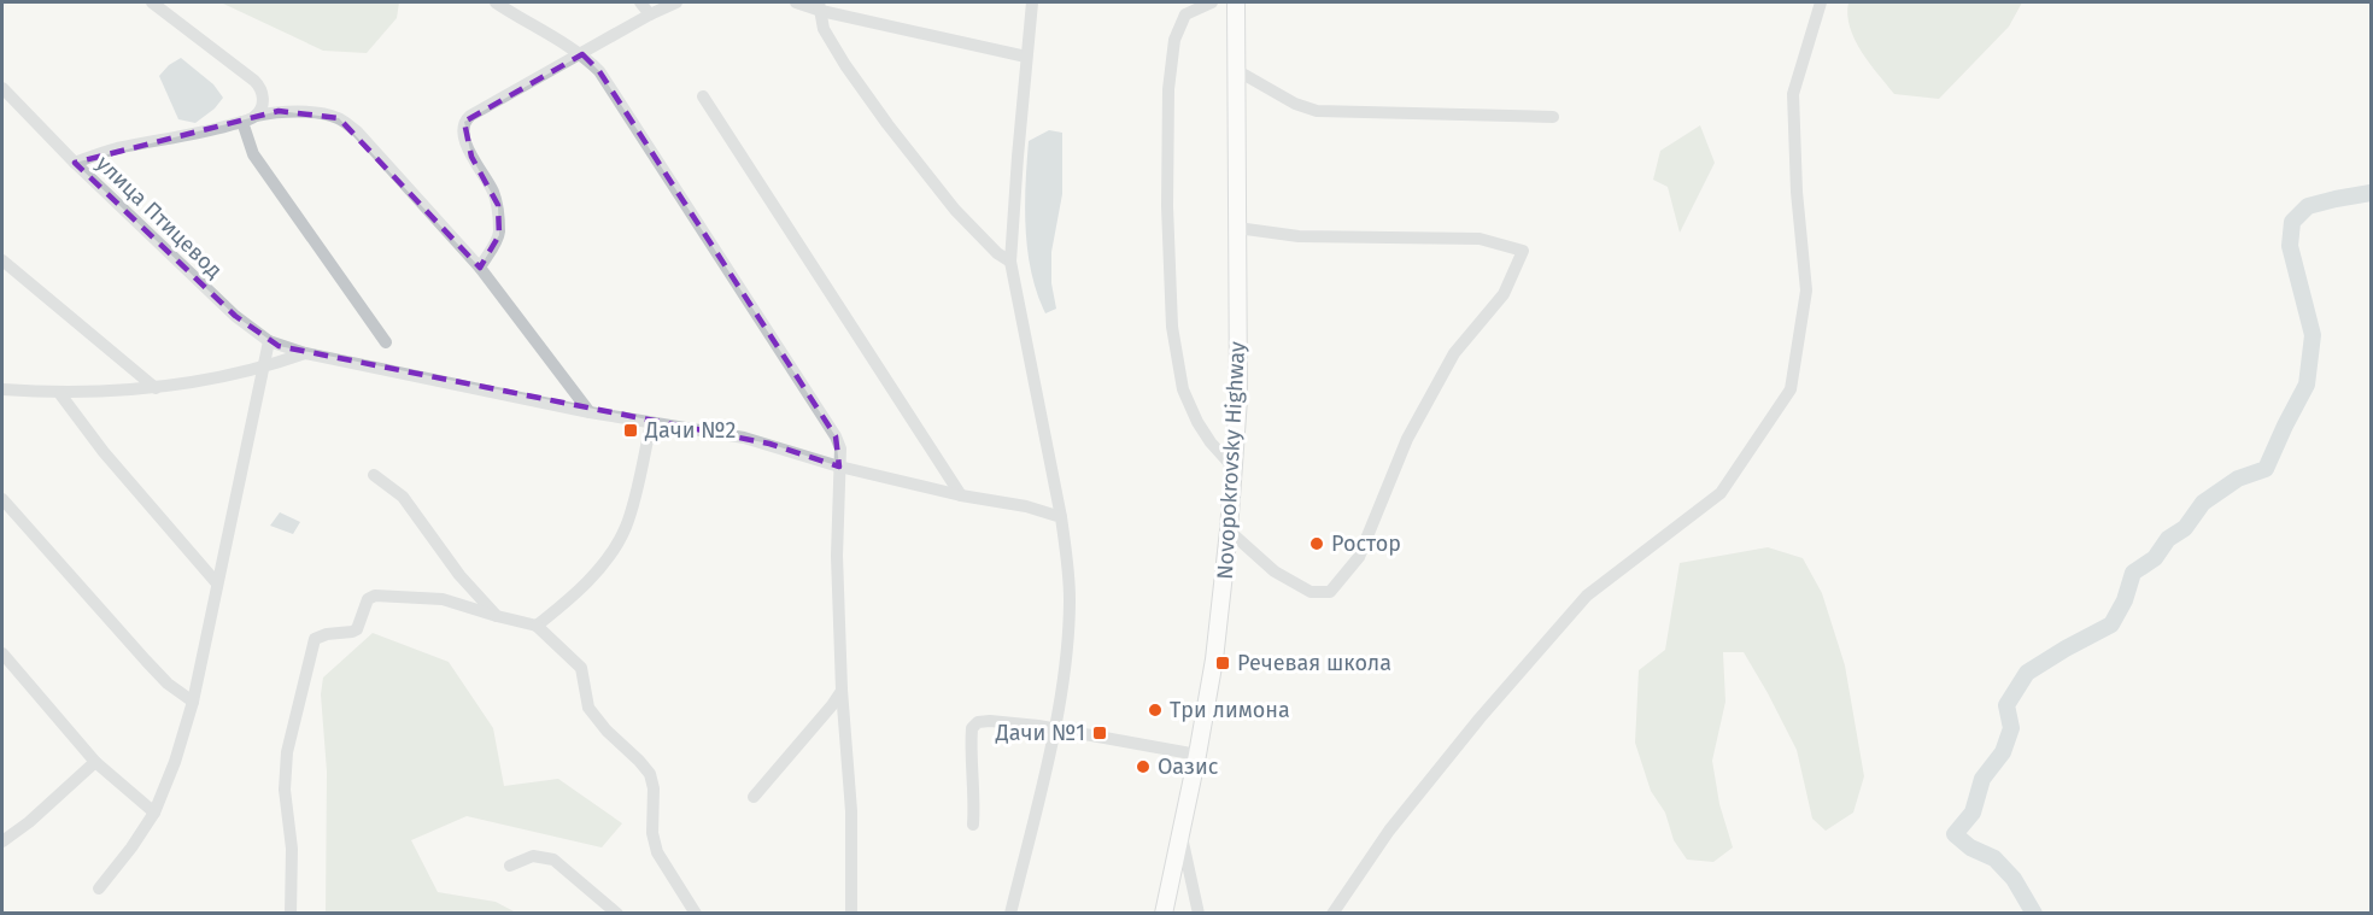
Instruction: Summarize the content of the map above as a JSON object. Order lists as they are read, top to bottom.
{
  "streets": {
    "main road": ["Novopokrovsky Highway"],
    "street": ["улица Птицевод"]
  },
  "places": {
    "transit": ["Дачи №2", "Речевая школа", "Дачи №1"],
    "other": ["Ростор", "Три лимона", "Оазис"]
  }
}
